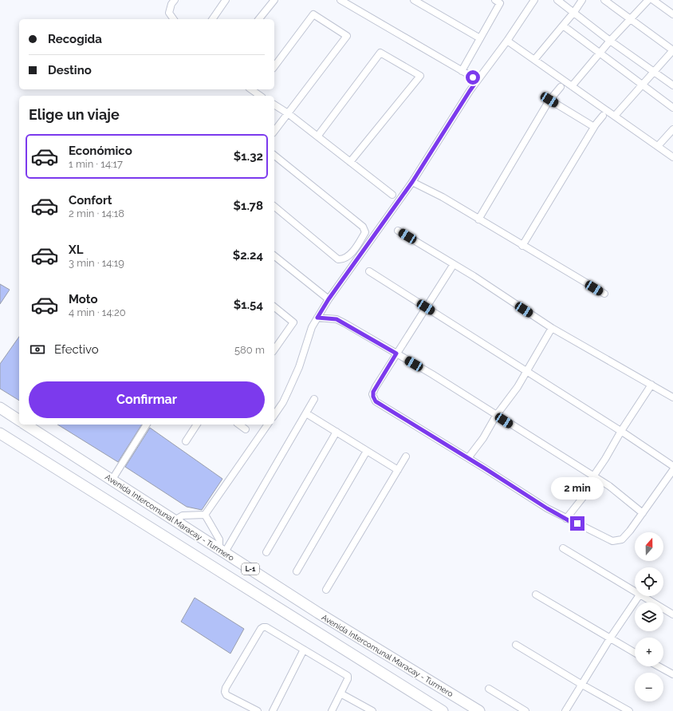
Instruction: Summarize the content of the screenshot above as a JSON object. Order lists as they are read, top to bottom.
{
  "streets": {
    "main road": ["Avenida Intercomunal Maracay - Turmero", "L-1"]
  },
  "north": "top",
  "page": {
    "banner": ["Recogida", "Destino"],
    "heading": "Elige un viaje",
    "list": [
      {
        "name": "Económico",
        "note": "1 min · 14:17",
        "value": "$1.32"
      },
      {
        "name": "Confort",
        "note": "2 min · 14:18",
        "value": "$1.78"
      },
      {
        "name": "XL",
        "note": "3 min · 14:19",
        "value": "$2.24"
      },
      {
        "name": "Moto",
        "note": "4 min · 14:20",
        "value": "$1.54"
      }
    ],
    "pay": ["Efectivo", "580 m"],
    "buttons": "Confirmar",
    "bubble": "2 min",
    "map_buttons": ["+", "−"]
  }
}
